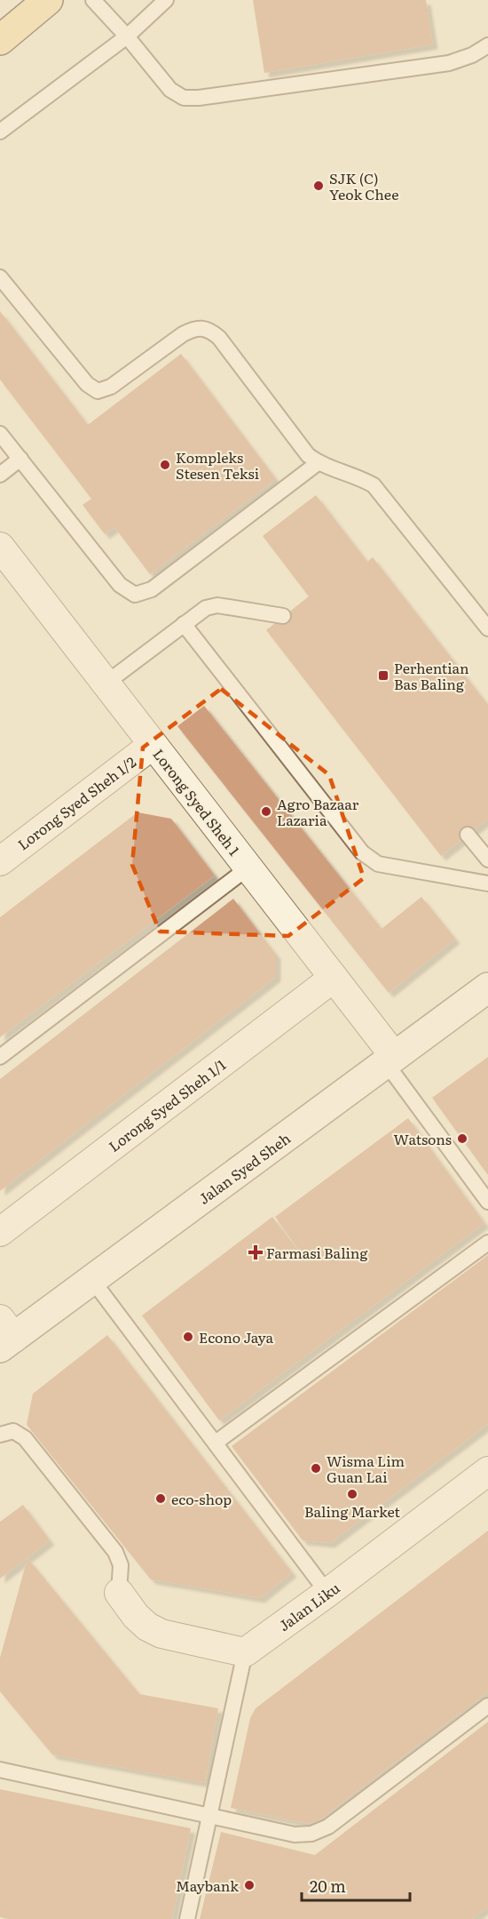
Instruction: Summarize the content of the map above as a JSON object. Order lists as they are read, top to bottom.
{
  "streets": {
    "street": [
      "Lorong Syed Sheh 1",
      "Lorong Syed Sheh 1/2",
      "Lorong Syed Sheh 1/1",
      "Jalan Syed Sheh",
      "Jalan Liku"
    ]
  },
  "crossings": [
    ["Lorong Syed Sheh 1", "Lorong Syed Sheh 1/2"],
    ["Lorong Syed Sheh 1", "Lorong Syed Sheh 1/1"],
    ["Lorong Syed Sheh 1", "Jalan Syed Sheh"]
  ],
  "places": {
    "other": [
      "SJK (C) Yeok Chee",
      "Kompleks Stesen Teksi",
      "Agro Bazaar Lazaria",
      "Watsons",
      "Econo Jaya",
      "Wisma Lim Guan Lai",
      "Baling Market",
      "eco-shop",
      "Maybank"
    ],
    "transit": ["Perhentian Bas Baling"],
    "health": ["Farmasi Baling"]
  },
  "scale_bar": "20 m"
}
